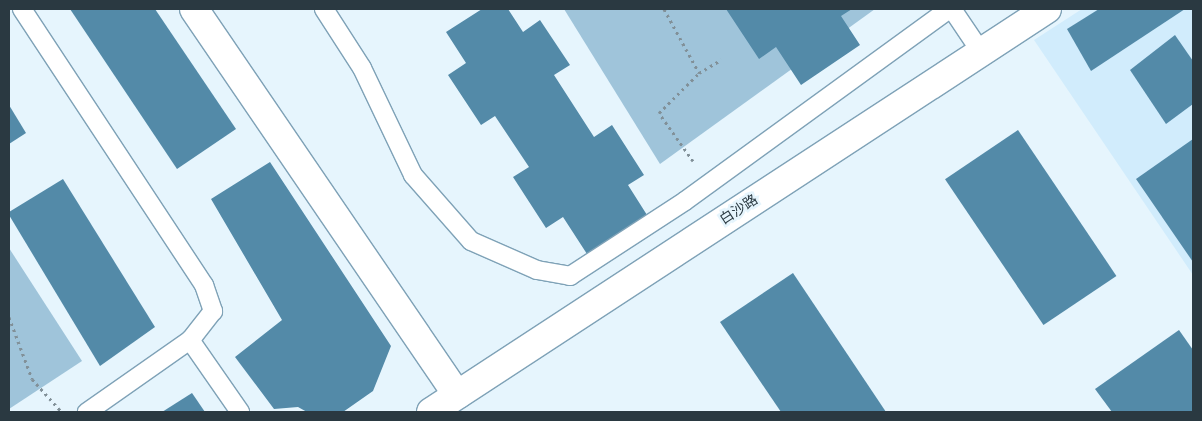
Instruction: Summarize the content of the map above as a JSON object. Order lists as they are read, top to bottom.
{
  "streets": {
    "street": ["白沙路"]
  }
}
